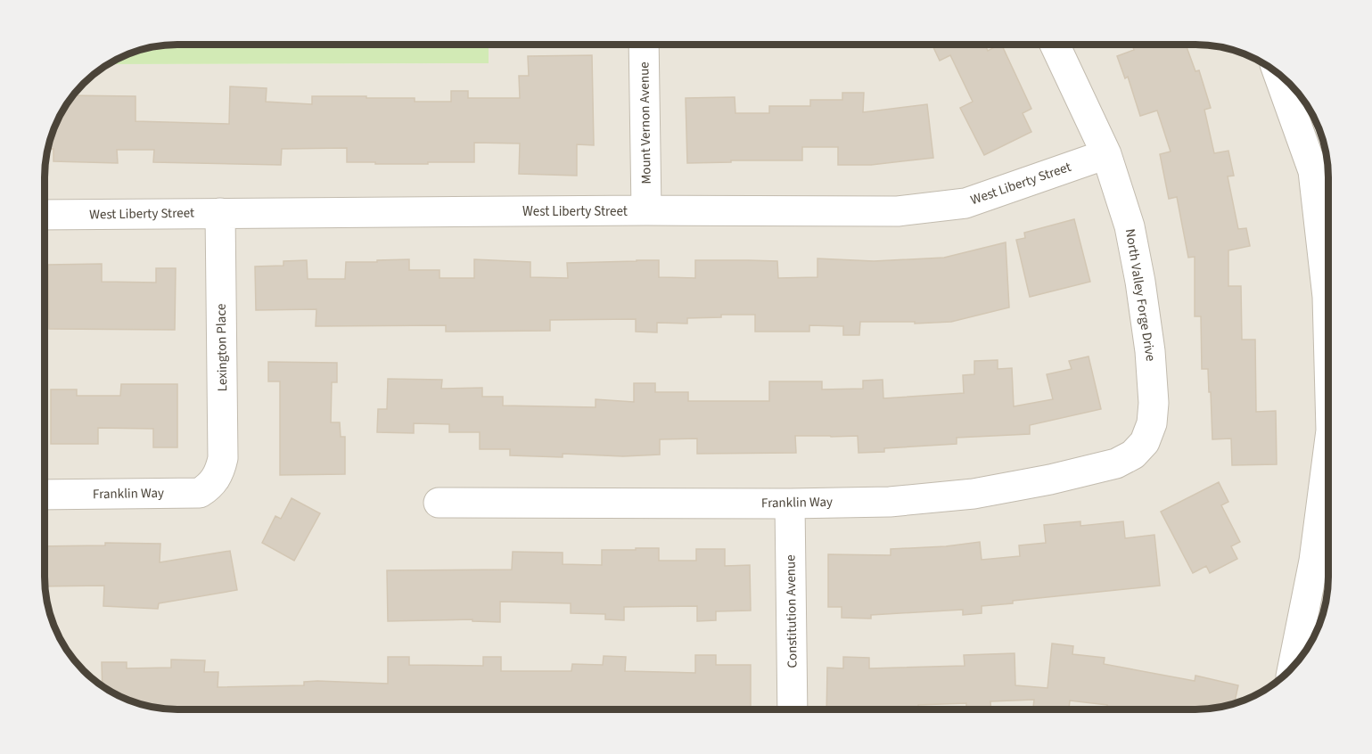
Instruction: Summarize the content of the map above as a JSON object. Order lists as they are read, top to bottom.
{
  "streets": {
    "street": [
      "Mount Vernon Avenue",
      "West Liberty Street",
      "North Valley Forge Drive",
      "Lexington Place",
      "Franklin Way",
      "Constitution Avenue"
    ]
  },
  "crossings": [
    ["Mount Vernon Avenue", "West Liberty Street"],
    ["West Liberty Street", "North Valley Forge Drive"],
    ["West Liberty Street", "Lexington Place"],
    ["North Valley Forge Drive", "Franklin Way"],
    ["Lexington Place", "Franklin Way"],
    ["Franklin Way", "Constitution Avenue"]
  ]
}
